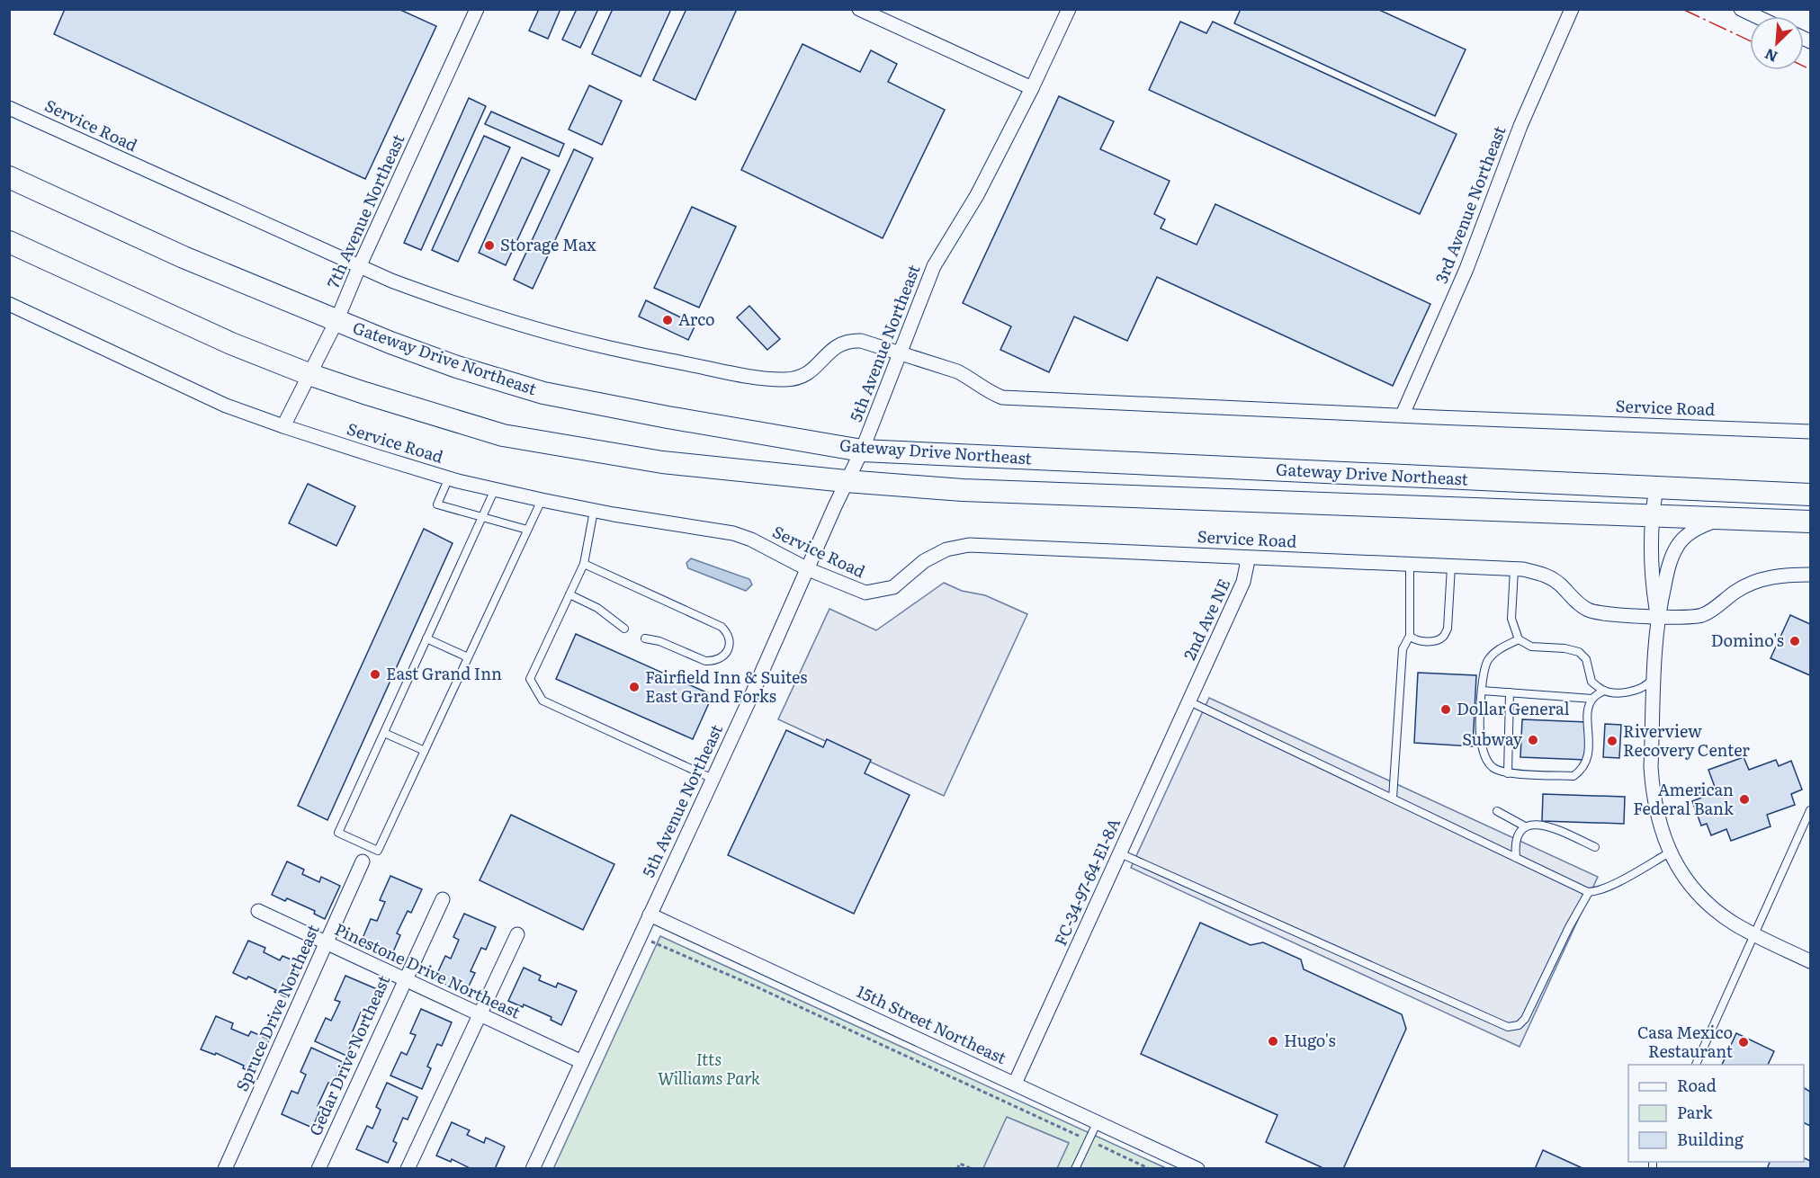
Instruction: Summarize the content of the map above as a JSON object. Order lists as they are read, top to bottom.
{
  "streets": {
    "highway": ["Gateway Drive Northeast"],
    "street": [
      "Service Road",
      "3rd Avenue Northeast",
      "7th Avenue Northeast",
      "5th Avenue Northeast",
      "2nd Ave NE",
      "FC-34-97-64-E1-8A",
      "Pinestone Drive Northeast",
      "Spruce Drive Northeast",
      "15th Street Northeast",
      "Gedar Drive Northeast"
    ]
  },
  "crossings": [
    ["Service Road", "3rd Avenue Northeast"],
    ["Service Road", "7th Avenue Northeast"],
    ["Service Road", "5th Avenue Northeast"],
    ["Service Road", "2nd Ave NE"],
    ["7th Avenue Northeast", "Gateway Drive Northeast"],
    ["5th Avenue Northeast", "Gateway Drive Northeast"],
    ["5th Avenue Northeast", "Pinestone Drive Northeast"],
    ["5th Avenue Northeast", "15th Street Northeast"],
    ["2nd Ave NE", "FC-34-97-64-E1-8A"],
    ["FC-34-97-64-E1-8A", "15th Street Northeast"],
    ["Pinestone Drive Northeast", "Spruce Drive Northeast"],
    ["Pinestone Drive Northeast", "Gedar Drive Northeast"]
  ],
  "parks": ["Itts Williams Park"],
  "places": [
    "Storage Max",
    "Arco",
    "Domino's",
    "East Grand Inn",
    "Fairfield Inn & Suites East Grand Forks",
    "Dollar General",
    "Subway",
    "Riverview Recovery Center",
    "American Federal Bank",
    "Hugo's",
    "Casa Mexico Restaurant"
  ],
  "legend": ["Road", "Park", "Building"],
  "north": "bottom left"
}
